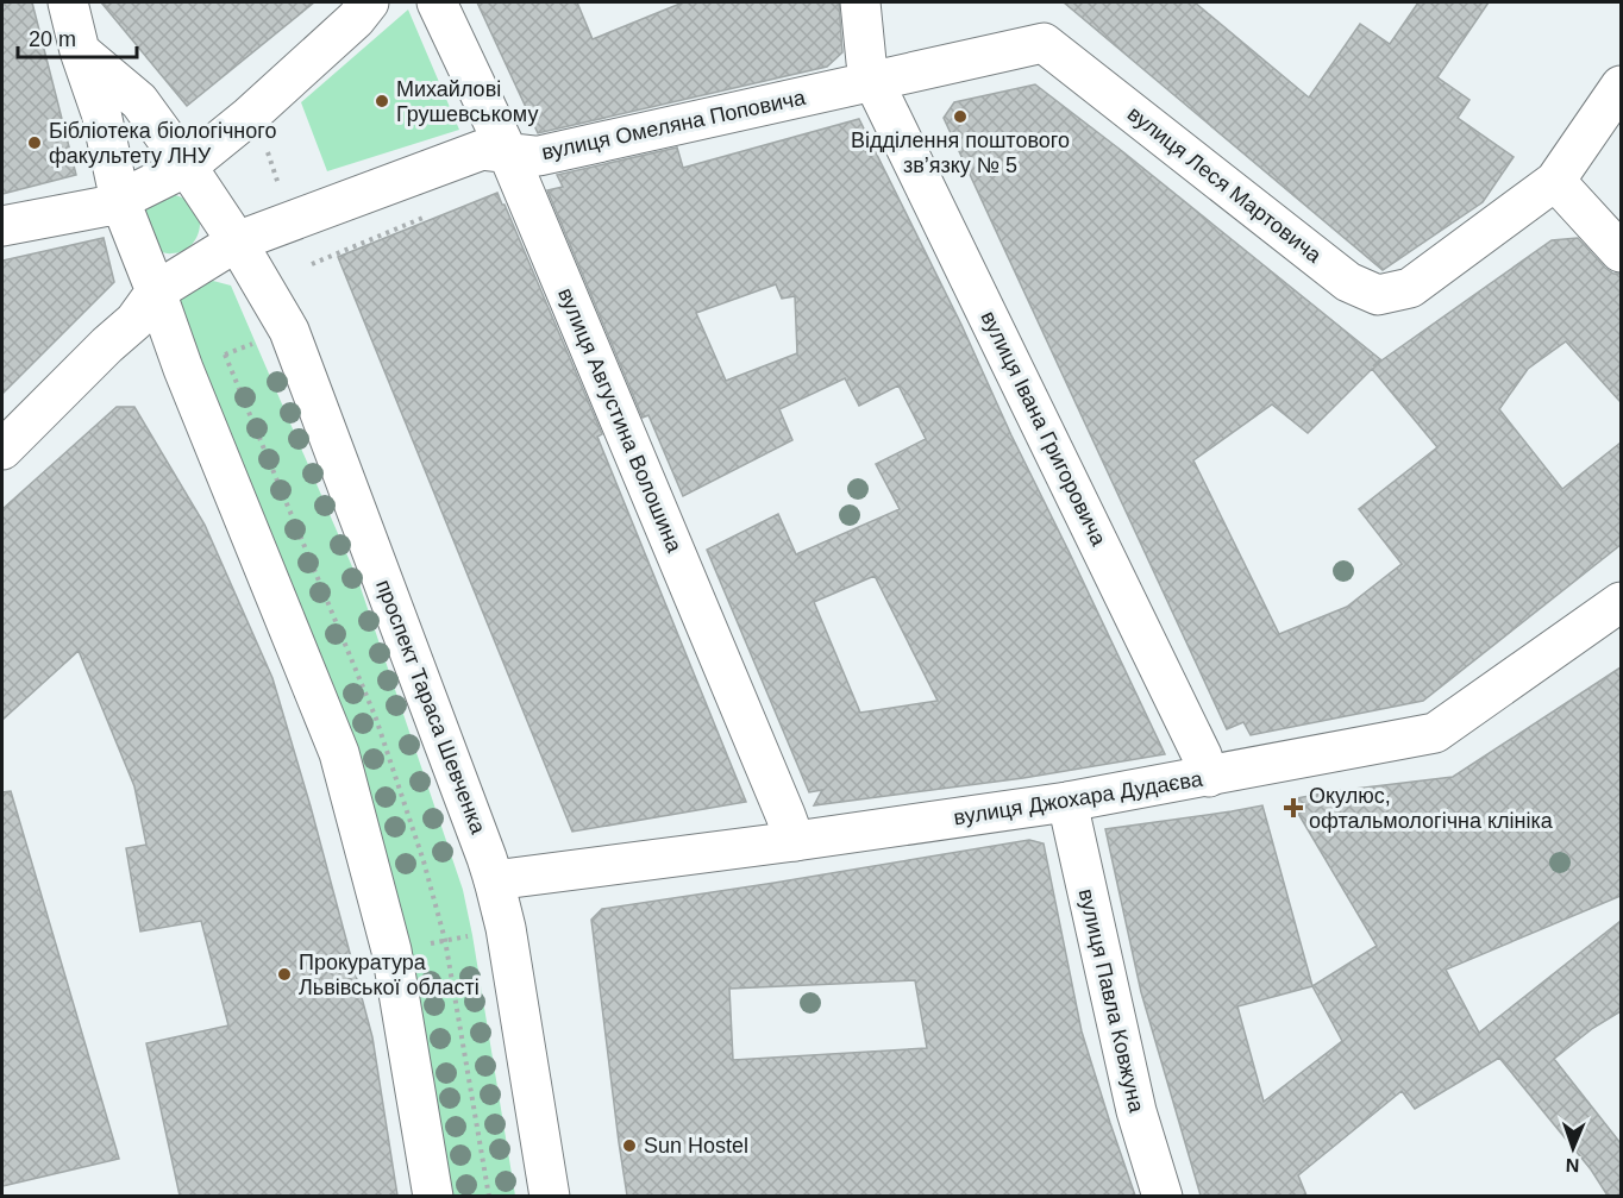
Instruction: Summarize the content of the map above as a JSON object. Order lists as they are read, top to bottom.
{
  "streets": {
    "street": [
      "вулиця Омеляна Поповича",
      "вулиця Леся Мартовича",
      "вулиця Августина Волошина",
      "вулиця Івана Григоровича",
      "проспект Тараса Шевченка",
      "вулиця Джохара Дудаєва",
      "вулиця Павла Ковжуна"
    ]
  },
  "crossings": [
    ["вулиця Омеляна Поповича", "вулиця Леся Мартовича"],
    ["вулиця Омеляна Поповича", "вулиця Августина Волошина"],
    ["вулиця Омеляна Поповича", "вулиця Івана Григоровича"],
    ["вулиця Омеляна Поповича", "проспект Тараса Шевченка"],
    ["вулиця Леся Мартовича", "вулиця Івана Григоровича"],
    ["вулиця Августина Волошина", "вулиця Джохара Дудаєва"],
    ["вулиця Івана Григоровича", "вулиця Джохара Дудаєва"],
    ["проспект Тараса Шевченка", "вулиця Джохара Дудаєва"],
    ["вулиця Джохара Дудаєва", "вулиця Павла Ковжуна"]
  ],
  "places": {
    "other": [
      "Михайлові Грушевському",
      "Відділення поштового зв’язку № 5",
      "Бібліотека біологічного факультету ЛНУ",
      "Прокуратура Львівської області",
      "Sun Hostel"
    ],
    "health": ["Окулюс, офтальмологічна клініка"]
  },
  "scale_bar": "20 m",
  "north": "bottom"
}
